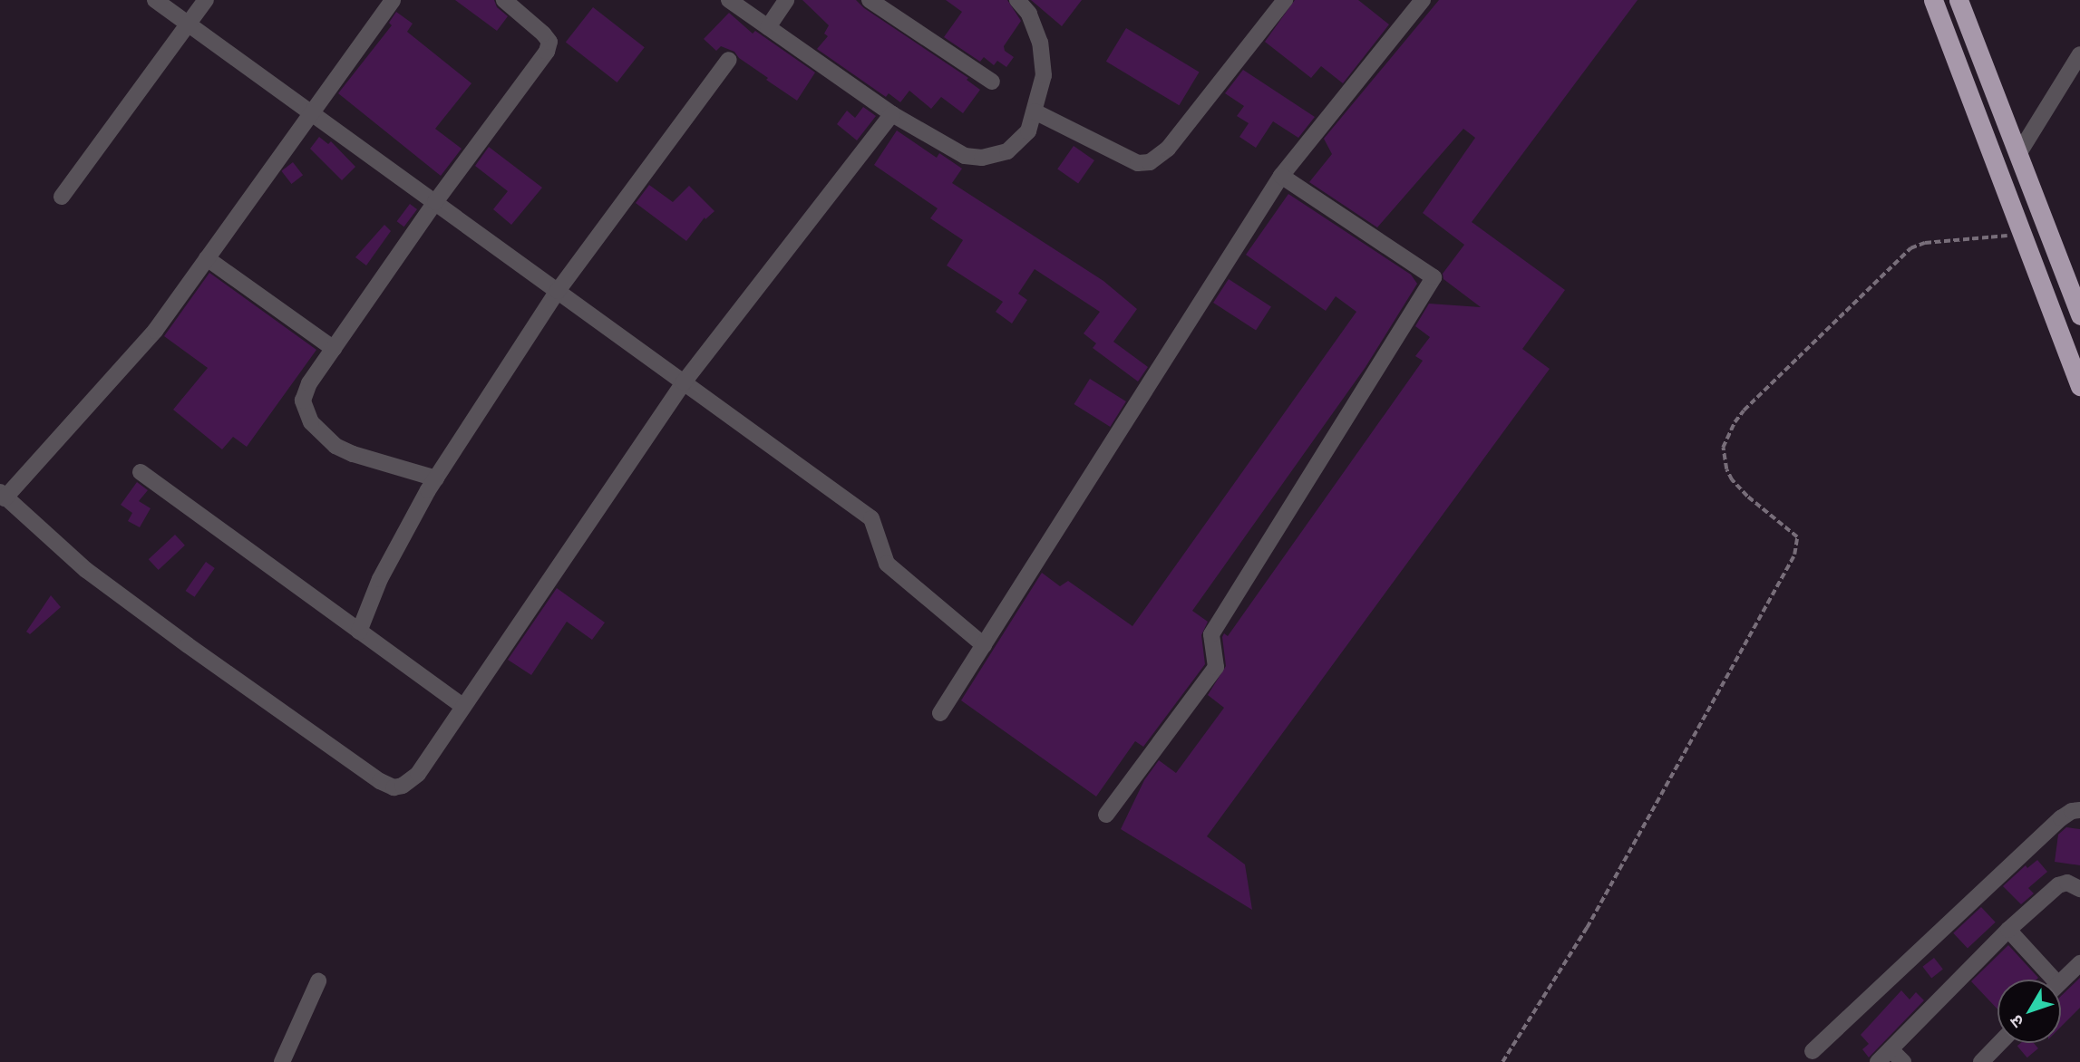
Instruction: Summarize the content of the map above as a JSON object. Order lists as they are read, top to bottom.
{
  "north": "bottom left"
}
